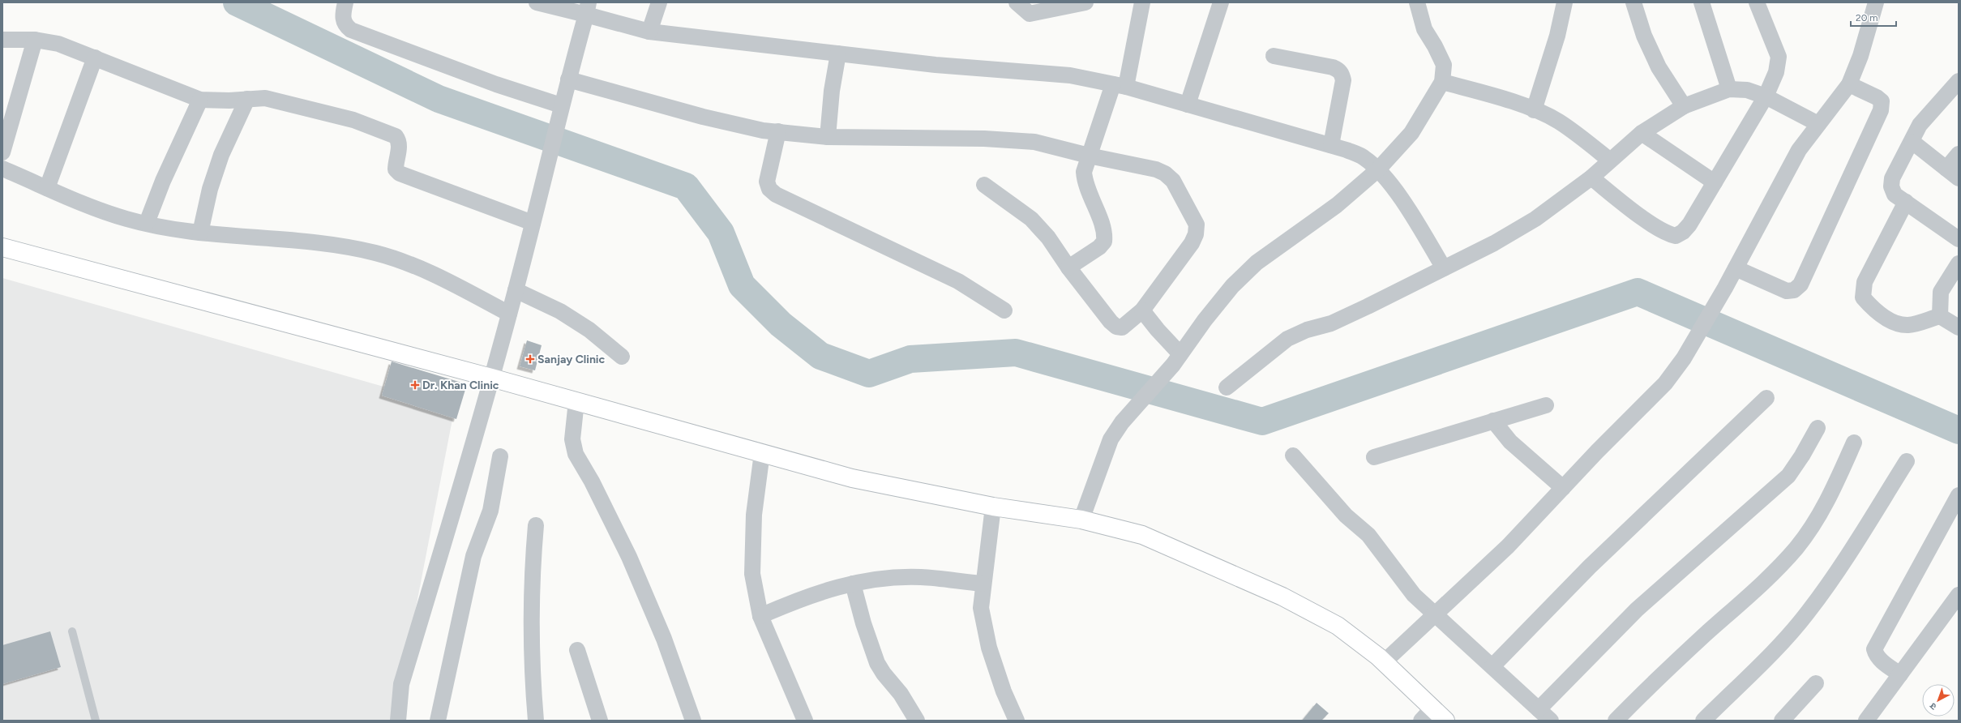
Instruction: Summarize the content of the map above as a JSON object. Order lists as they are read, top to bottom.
{
  "places": {
    "health": ["Sanjay Clinic", "Dr. Khan Clinic"]
  },
  "scale_bar": "20 m",
  "north": "bottom left"
}
